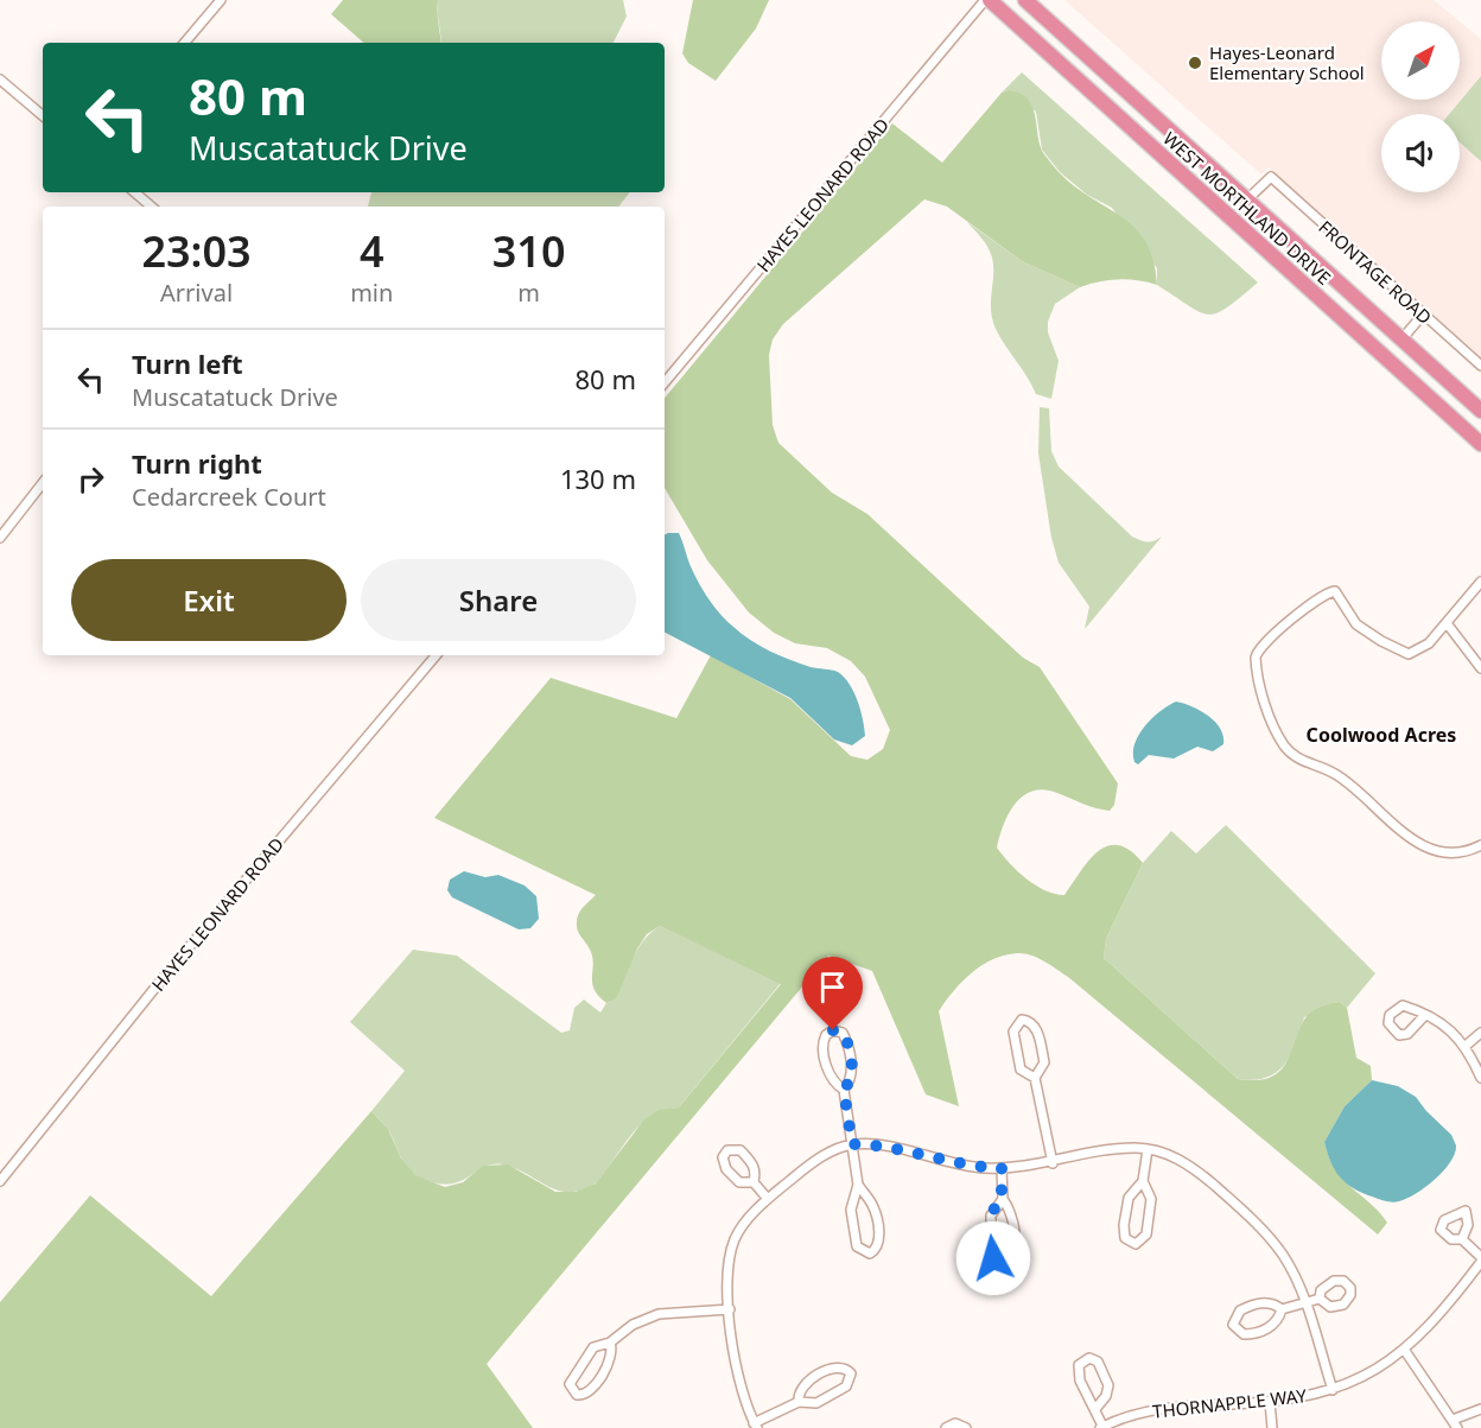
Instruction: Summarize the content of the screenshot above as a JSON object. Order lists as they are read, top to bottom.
{
  "streets": {
    "highway": ["WEST MORTHLAND DRIVE"],
    "street": ["HAYES LEONARD ROAD", "FRONTAGE ROAD", "THORNAPPLE WAY"]
  },
  "crossings": [
    ["HAYES LEONARD ROAD", "WEST MORTHLAND DRIVE"],
    ["WEST MORTHLAND DRIVE", "FRONTAGE ROAD"]
  ],
  "districts": ["Coolwood Acres"],
  "places": ["Hayes-Leonard Elementary School"],
  "north": "top right",
  "page": {
    "turn": ["80 m", "Muscatatuck Drive"],
    "eta": [
      "23:03",
      "Arrival",
      "4",
      "min",
      "310",
      "m"
    ],
    "list": [
      {
        "name": "Turn left",
        "note": "Muscatatuck Drive",
        "value": "80 m"
      },
      {
        "name": "Turn right",
        "note": "Cedarcreek Court",
        "value": "130 m"
      }
    ],
    "buttons": ["Exit", "Share"]
  }
}
